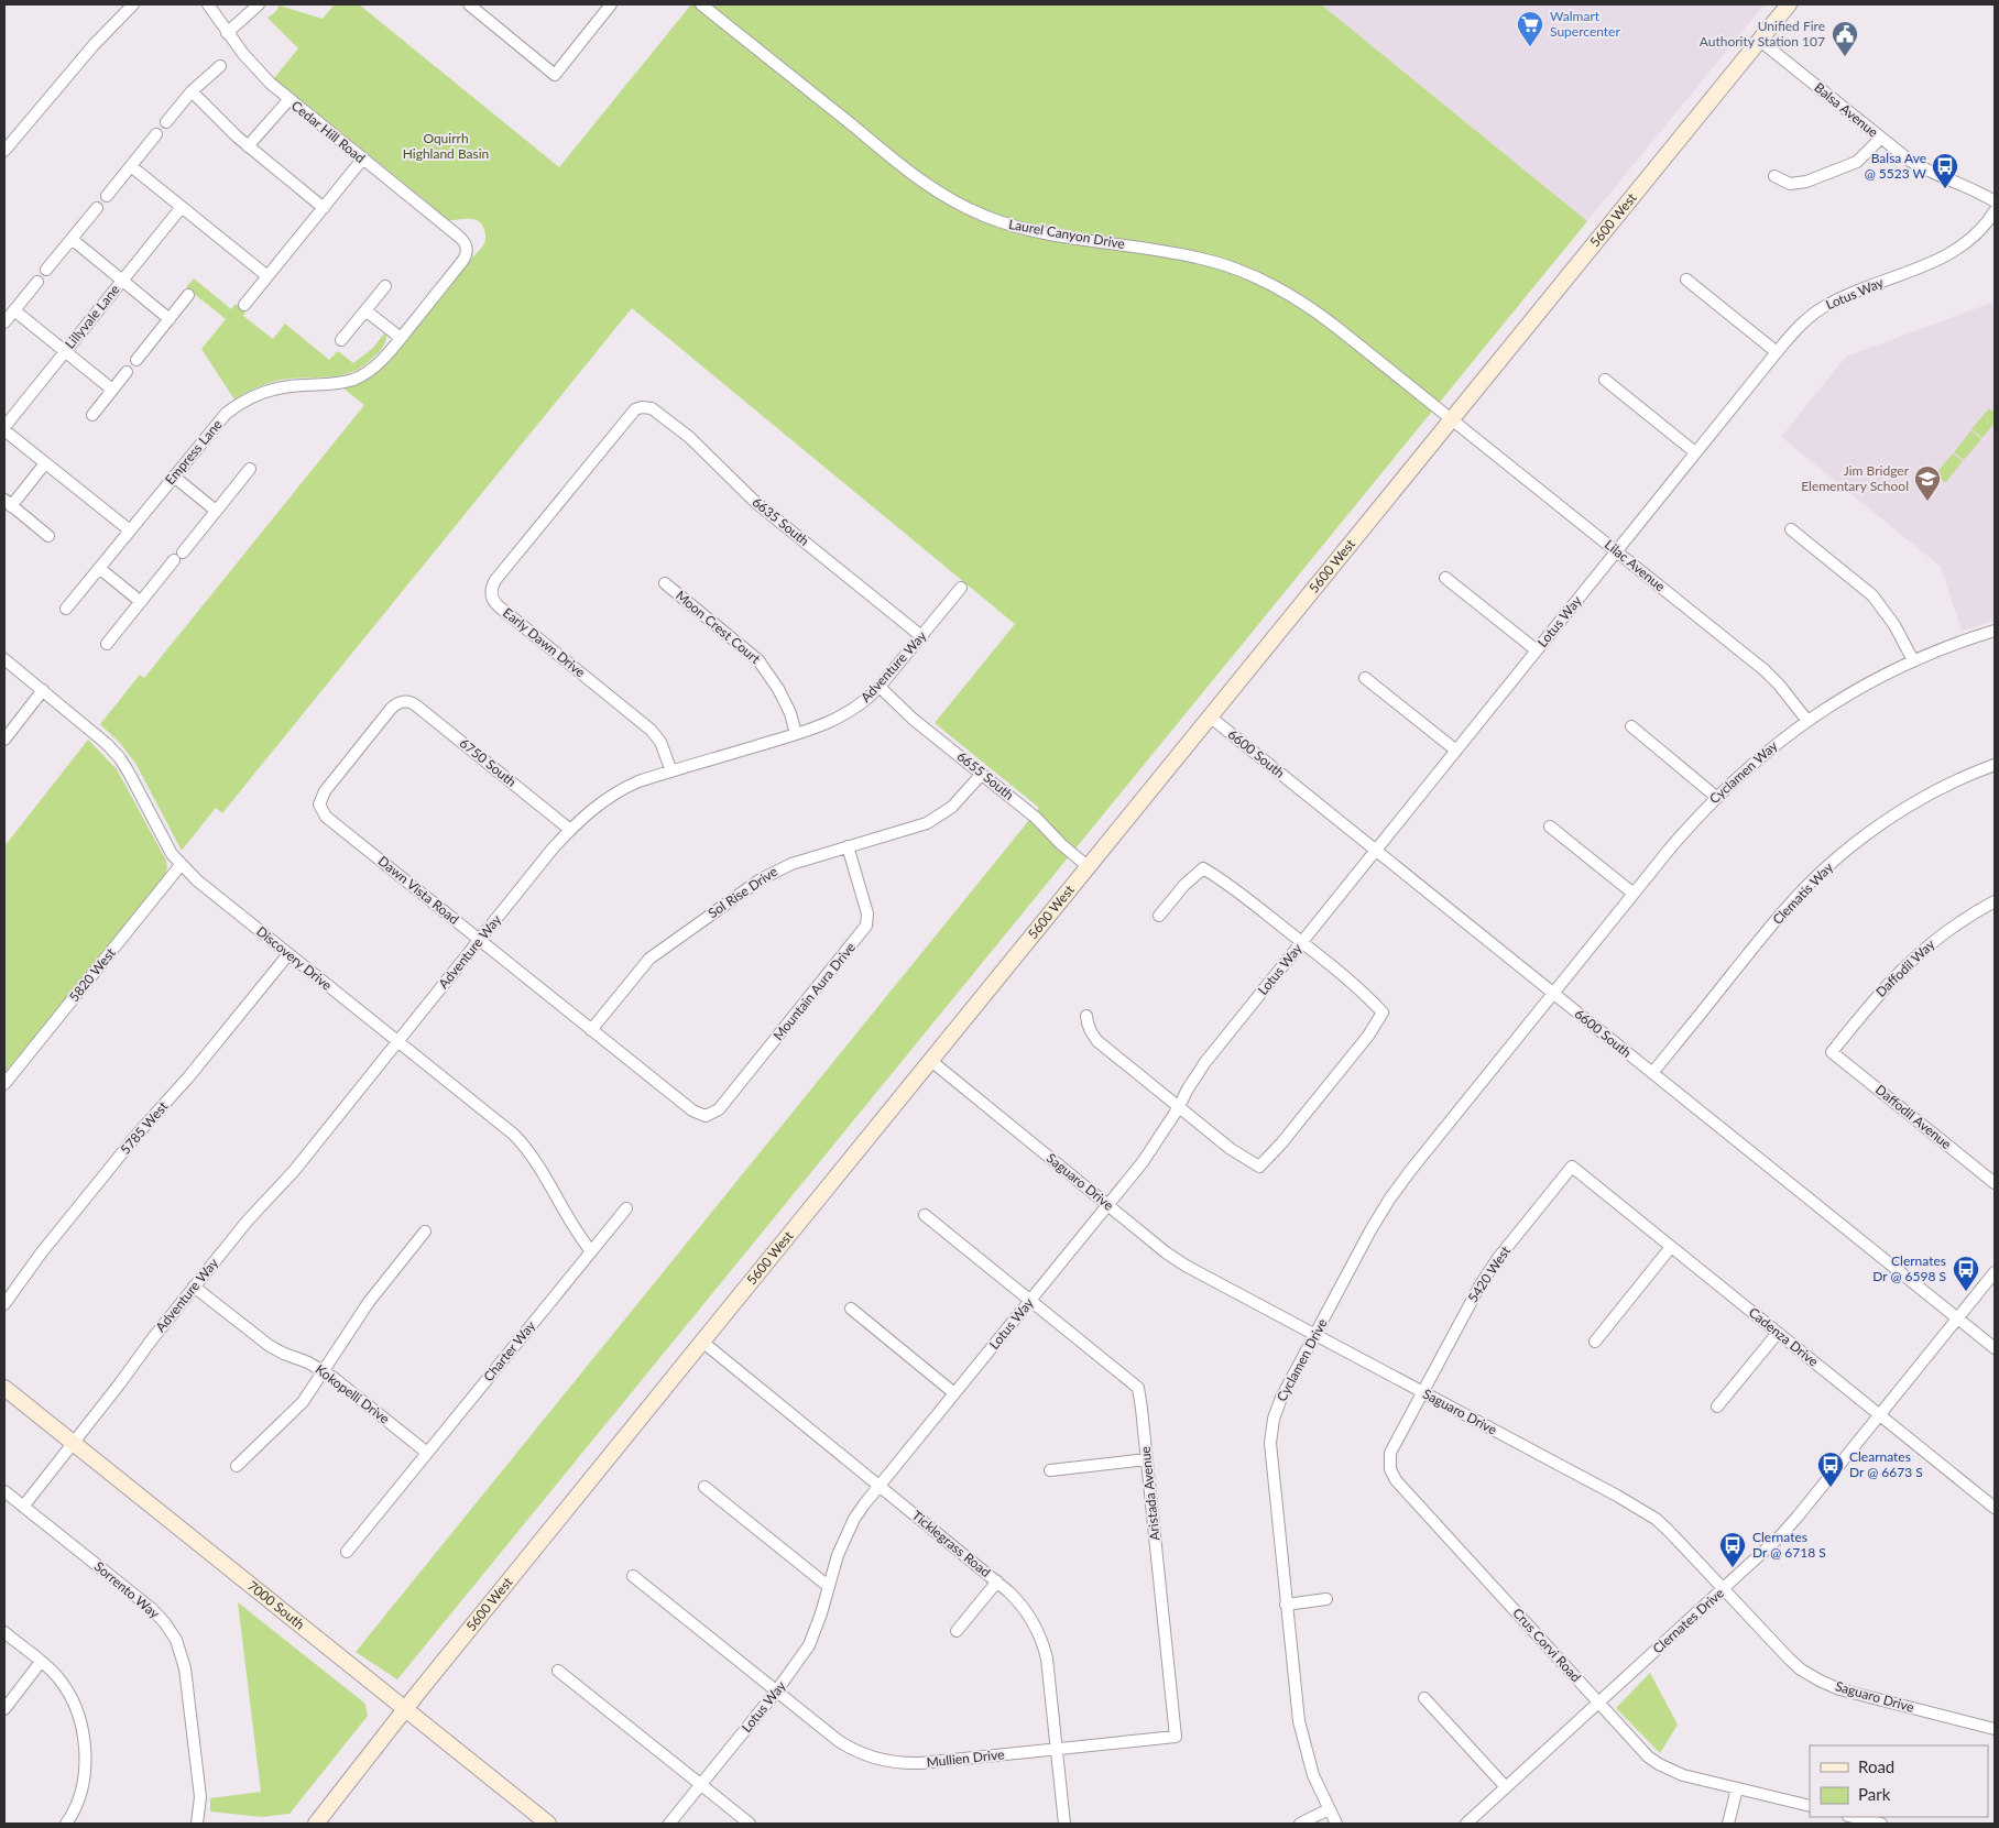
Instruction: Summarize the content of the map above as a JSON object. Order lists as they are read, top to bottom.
{
  "streets": {
    "main road": ["5600 West", "7000 South"],
    "street": [
      "Balsa Avenue",
      "Cedar Hill Road",
      "Laurel Canyon Drive",
      "Lotus Way",
      "Lillyvale Lane",
      "Empress Lane",
      "6635 South",
      "Lilac Avenue",
      "Moon Crest Court",
      "Early Dawn Drive",
      "Adventure Way",
      "6600 South",
      "6750 South",
      "Cyclamen Way",
      "6655 South",
      "Dawn Vista Road",
      "Sol Rise Drive",
      "Clematis Way",
      "Discovery Drive",
      "Daffodil Way",
      "5820 West",
      "Mountain Aura Drive",
      "Daffodil Avenue",
      "5785 West",
      "Saguaro Drive",
      "5420 West",
      "Cadenza Drive",
      "Charter Way",
      "Cyclamen Drive",
      "Kokopelli Drive",
      "Aristada Avenue",
      "Ticklegrass Road",
      "Sorrento Way",
      "Clernates Drive",
      "Crus Corvi Road",
      "Mullien Drive"
    ]
  },
  "crossings": [
    ["Balsa Avenue", "5600 West"],
    ["Cedar Hill Road", "Empress Lane"],
    ["5600 West", "Laurel Canyon Drive"],
    ["5600 West", "Lilac Avenue"],
    ["5600 West", "6600 South"],
    ["5600 West", "6655 South"],
    ["5600 West", "Saguaro Drive"],
    ["5600 West", "Ticklegrass Road"],
    ["5600 West", "7000 South"],
    ["Laurel Canyon Drive", "Lilac Avenue"],
    ["Lotus Way", "Lilac Avenue"],
    ["Lotus Way", "6600 South"],
    ["Lotus Way", "Saguaro Drive"],
    ["Lotus Way", "Aristada Avenue"],
    ["Lotus Way", "Ticklegrass Road"],
    ["Lotus Way", "Mullien Drive"],
    ["6635 South", "Early Dawn Drive"],
    ["6635 South", "Adventure Way"],
    ["Lilac Avenue", "Cyclamen Way"],
    ["Moon Crest Court", "Adventure Way"],
    ["Early Dawn Drive", "Adventure Way"],
    ["Adventure Way", "6750 South"],
    ["Adventure Way", "6655 South"],
    ["Adventure Way", "Dawn Vista Road"],
    ["Adventure Way", "Discovery Drive"],
    ["Adventure Way", "Kokopelli Drive"],
    ["Adventure Way", "Sorrento Way"],
    ["Adventure Way", "7000 South"],
    ["6600 South", "Cyclamen Way"],
    ["6600 South", "Clematis Way"],
    ["6600 South", "Cyclamen Drive"],
    ["6600 South", "Clernates Drive"],
    ["6750 South", "Dawn Vista Road"],
    ["Cyclamen Way", "Cyclamen Drive"],
    ["6655 South", "Sol Rise Drive"],
    ["Dawn Vista Road", "Sol Rise Drive"],
    ["Dawn Vista Road", "Mountain Aura Drive"],
    ["Sol Rise Drive", "Mountain Aura Drive"],
    ["Discovery Drive", "5820 West"],
    ["Discovery Drive", "5785 West"],
    ["Discovery Drive", "Charter Way"],
    ["Daffodil Way", "Daffodil Avenue"],
    ["Saguaro Drive", "5420 West"],
    ["Saguaro Drive", "Cyclamen Drive"],
    ["Saguaro Drive", "Clernates Drive"],
    ["Saguaro Drive", "Crus Corvi Road"],
    ["5420 West", "Cadenza Drive"],
    ["5420 West", "Crus Corvi Road"],
    ["Cadenza Drive", "Clernates Drive"],
    ["Charter Way", "Kokopelli Drive"],
    ["Aristada Avenue", "Mullien Drive"],
    ["Ticklegrass Road", "Mullien Drive"],
    ["Clernates Drive", "Crus Corvi Road"]
  ],
  "parks": ["Oquirrh Highland Basin"],
  "places": {
    "supermarket": ["Walmart Supercenter"],
    "public building": ["Unified Fire Authority Station 107"],
    "bus stop": [
      "Balsa Ave @ 5523 W",
      "Clernates Dr @ 6598 S",
      "Clearnates Dr @ 6673 S",
      "Clernates Dr @ 6718 S"
    ],
    "school or university": ["Jim Bridger Elementary School"]
  },
  "legend": ["Road", "Park"]
}
